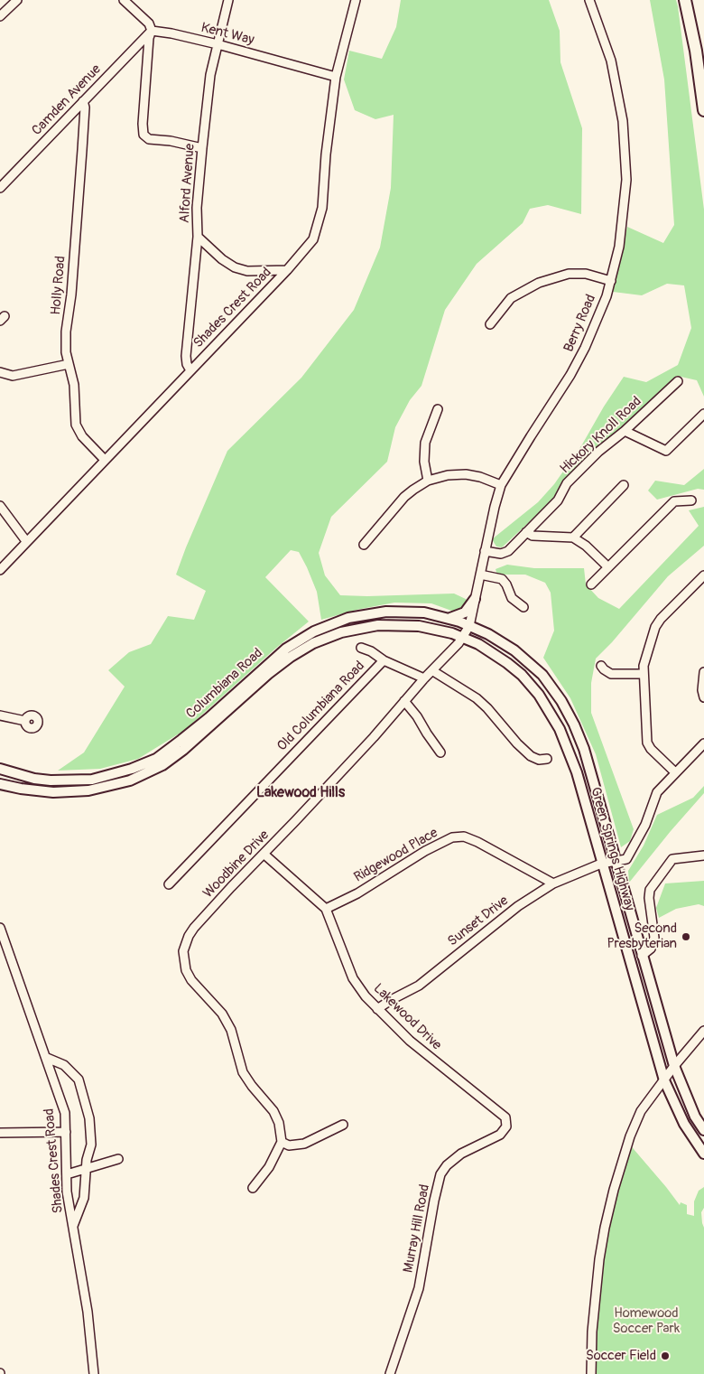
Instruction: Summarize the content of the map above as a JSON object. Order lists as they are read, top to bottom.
{
  "streets": {
    "main road": ["Columbiana Road", "Green Springs Highway"],
    "street": [
      "Kent Way",
      "Camden Avenue",
      "Alford Avenue",
      "Holly Road",
      "Shades Crest Road",
      "Berry Road",
      "Hickory Knoll Road",
      "Old Columbiana Road",
      "Ridgewood Place",
      "Woodbine Drive",
      "Sunset Drive",
      "Lakewood Drive",
      "Murray Hill Road"
    ]
  },
  "crossings": [
    ["Kent Way", "Camden Avenue"],
    ["Kent Way", "Alford Avenue"],
    ["Kent Way", "Shades Crest Road"],
    ["Camden Avenue", "Holly Road"],
    ["Alford Avenue", "Shades Crest Road"],
    ["Holly Road", "Shades Crest Road"],
    ["Berry Road", "Hickory Knoll Road"],
    ["Berry Road", "Columbiana Road"],
    ["Berry Road", "Green Springs Highway"],
    ["Berry Road", "Woodbine Drive"],
    ["Columbiana Road", "Green Springs Highway"],
    ["Columbiana Road", "Woodbine Drive"],
    ["Old Columbiana Road", "Woodbine Drive"],
    ["Green Springs Highway", "Woodbine Drive"],
    ["Green Springs Highway", "Sunset Drive"],
    ["Ridgewood Place", "Sunset Drive"],
    ["Ridgewood Place", "Lakewood Drive"],
    ["Woodbine Drive", "Lakewood Drive"],
    ["Sunset Drive", "Lakewood Drive"],
    ["Lakewood Drive", "Murray Hill Road"]
  ],
  "districts": ["Lakewood Hills"],
  "parks": ["Homewood Soccer Park"],
  "places": ["Second Presbyterian", "Soccer Field"]
}
